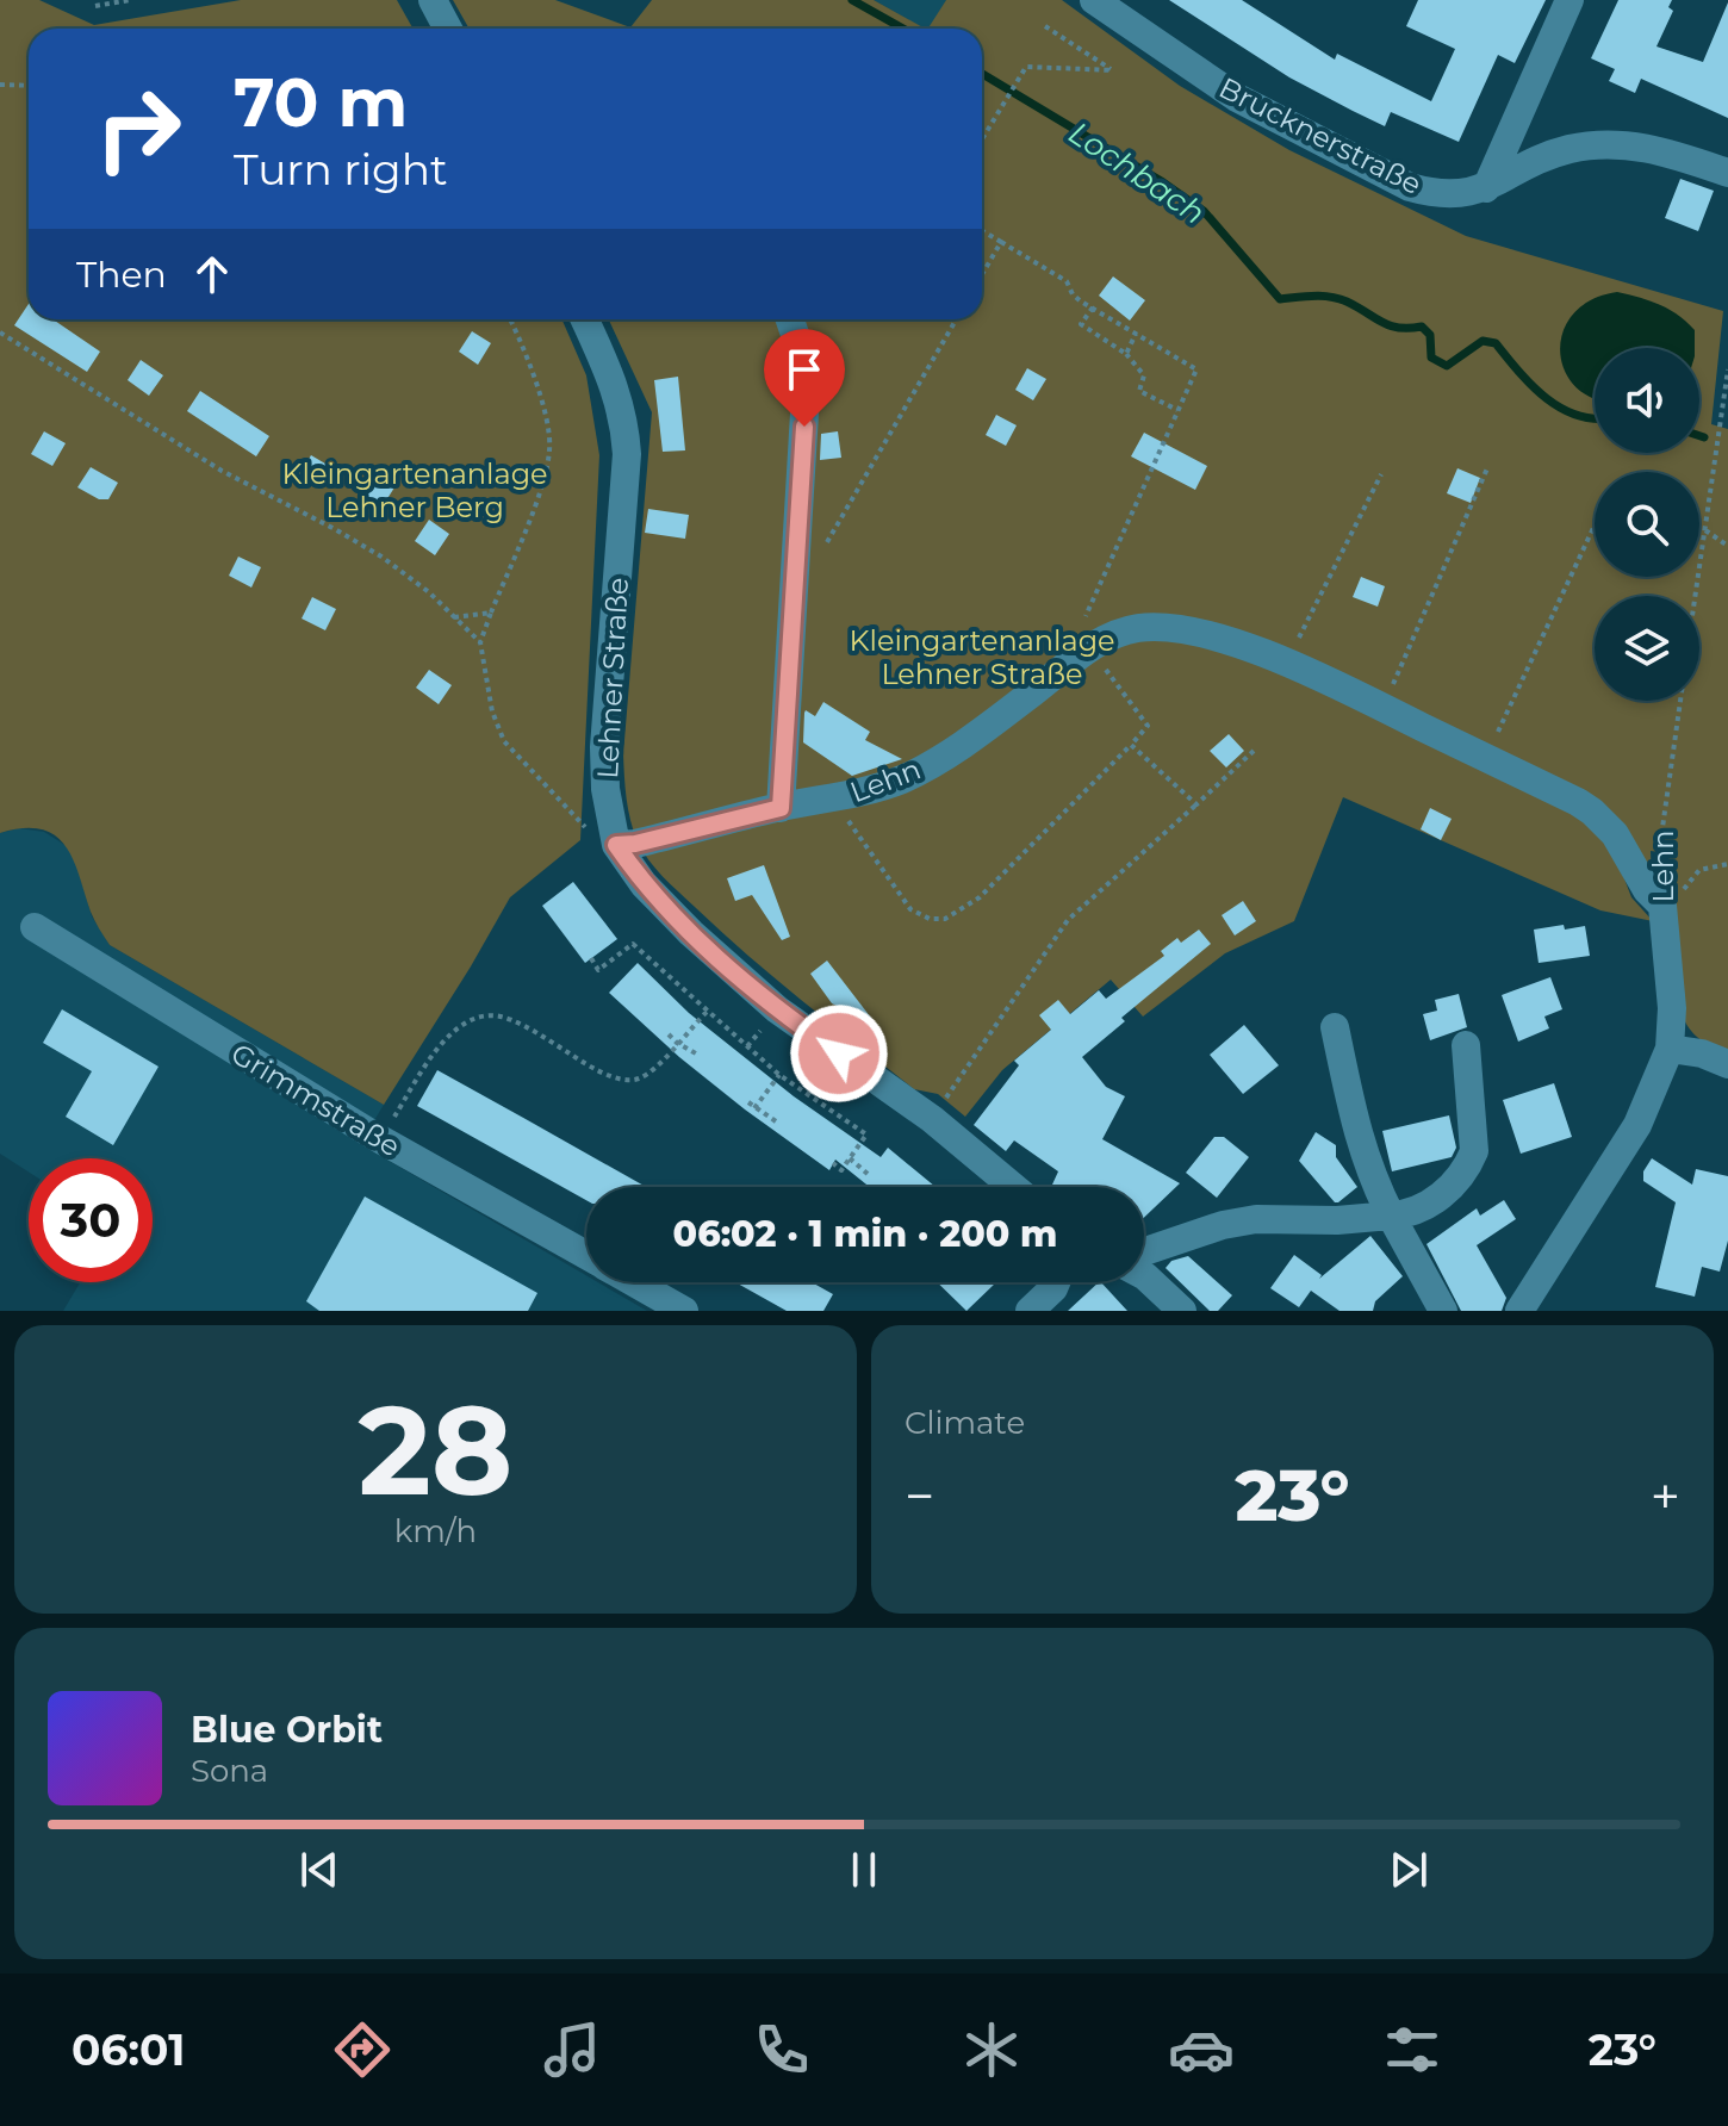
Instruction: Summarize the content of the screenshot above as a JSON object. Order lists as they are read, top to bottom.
{
  "streets": {
    "street": [
      "Brucknerstraße",
      "Lehner Straße",
      "Lehn",
      "Grimmstraße"
    ]
  },
  "crossings": [
    ["Lehner Straße", "Lehn"]
  ],
  "water": ["Lochbach"],
  "parks": ["Kleingartenanlage Lehner Berg", "Kleingartenanlage Lehner Straße"],
  "page": {
    "turn": ["70 m", "Turn right"],
    "then": "Then",
    "limit": "30",
    "trip": "06:02 · 1 min · 200 m",
    "tile": [
      ["28", "km/h"],
      "Climate"
    ],
    "heat": ["−", "23°", "+"],
    "song": ["Blue Orbit", "Sona"],
    "tabs": ["06:01", "23°"]
  }
}
